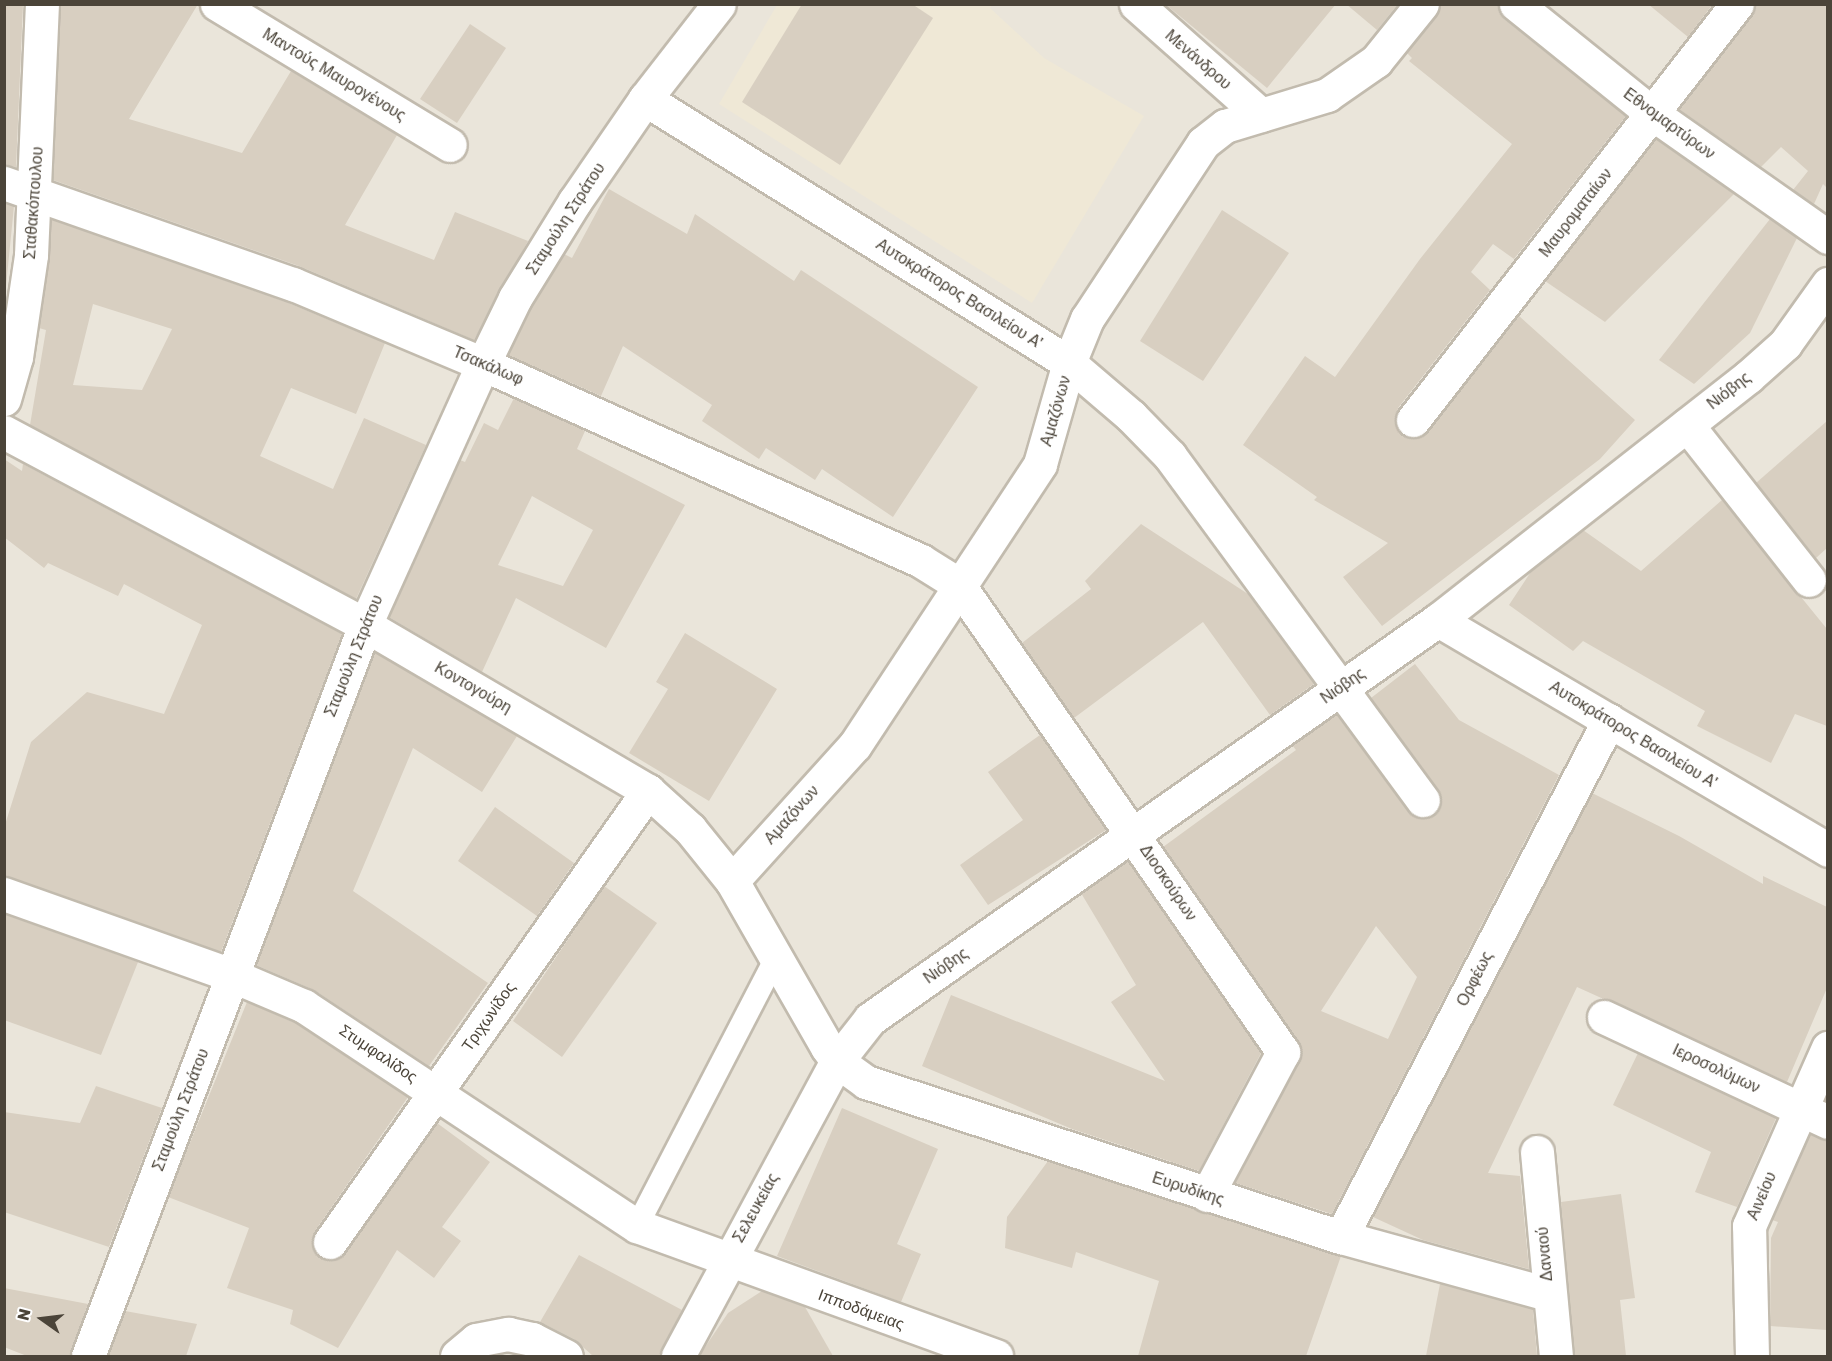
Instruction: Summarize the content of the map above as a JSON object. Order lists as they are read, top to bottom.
{
  "streets": {
    "street": [
      "Μενάνδρου",
      "Μαντούς Μαυρογένους",
      "Εθνομαρτύρων",
      "Σταθακόπουλου",
      "Μαυροματαίων",
      "Σταμούλη Στράτου",
      "Αυτοκράτορος Βασιλείου A'",
      "Τσακάλωφ",
      "Νιόβης",
      "Αμαζόνων",
      "Κοντογούρη",
      "Διοσκούρων",
      "Ορφέως",
      "Τριχωνίδος",
      "Στυμφαλίδος",
      "Ιεροσολύμων",
      "Ευρυδίκης",
      "Αινείου",
      "Σελευκείας",
      "Δαναού",
      "Ιπποδάμειας"
    ]
  },
  "crossings": [
    ["Μενάνδρου", "Αμαζόνων"],
    ["Εθνομαρτύρων", "Μαυροματαίων"],
    ["Σταθακόπουλου", "Τσακάλωφ"],
    ["Σταμούλη Στράτου", "Αυτοκράτορος Βασιλείου A'"],
    ["Σταμούλη Στράτου", "Τσακάλωφ"],
    ["Σταμούλη Στράτου", "Κοντογούρη"],
    ["Σταμούλη Στράτου", "Στυμφαλίδος"],
    ["Αυτοκράτορος Βασιλείου A'", "Νιόβης"],
    ["Αυτοκράτορος Βασιλείου A'", "Αμαζόνων"],
    ["Αυτοκράτορος Βασιλείου A'", "Ορφέως"],
    ["Τσακάλωφ", "Αμαζόνων"],
    ["Τσακάλωφ", "Διοσκούρων"],
    ["Νιόβης", "Κοντογούρη"],
    ["Νιόβης", "Διοσκούρων"],
    ["Νιόβης", "Ευρυδίκης"],
    ["Νιόβης", "Σελευκείας"],
    ["Αμαζόνων", "Κοντογούρη"],
    ["Αμαζόνων", "Διοσκούρων"],
    ["Κοντογούρη", "Τριχωνίδος"],
    ["Κοντογούρη", "Ευρυδίκης"],
    ["Κοντογούρη", "Σελευκείας"],
    ["Διοσκούρων", "Ευρυδίκης"],
    ["Ορφέως", "Ευρυδίκης"],
    ["Τριχωνίδος", "Στυμφαλίδος"],
    ["Στυμφαλίδος", "Σελευκείας"],
    ["Στυμφαλίδος", "Ιπποδάμειας"],
    ["Ιεροσολύμων", "Αινείου"],
    ["Ευρυδίκης", "Σελευκείας"],
    ["Ευρυδίκης", "Δαναού"],
    ["Σελευκείας", "Ιπποδάμειας"]
  ],
  "north": "left"
}
